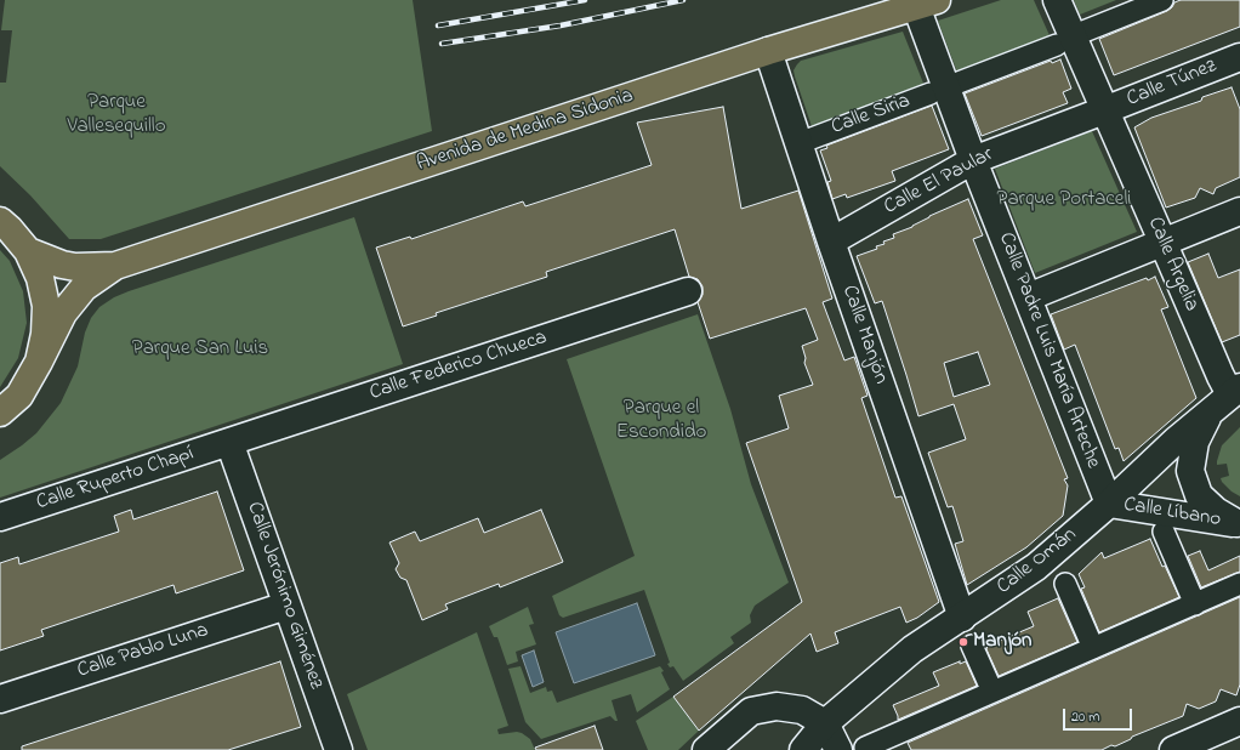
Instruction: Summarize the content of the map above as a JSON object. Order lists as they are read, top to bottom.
{
  "streets": {
    "main road": ["Avenida de Medina Sidonia"],
    "street": [
      "Calle Túnez",
      "Calle Siria",
      "Calle El Paular",
      "Calle Argelia",
      "Calle Manjón",
      "Calle Padre Luis María Arteche",
      "Calle Federico Chueca",
      "Calle Ruperto Chapí",
      "Calle Líbano",
      "Calle Omán",
      "Calle Jerónimo Giménez",
      "Calle Pablo Luna"
    ]
  },
  "crossings": [
    ["Calle Túnez", "Calle El Paular"],
    ["Calle Túnez", "Calle Argelia"],
    ["Avenida de Medina Sidonia", "Calle Manjón"],
    ["Avenida de Medina Sidonia", "Calle Padre Luis María Arteche"],
    ["Calle El Paular", "Calle Argelia"],
    ["Calle El Paular", "Calle Manjón"],
    ["Calle El Paular", "Calle Padre Luis María Arteche"],
    ["Calle Argelia", "Calle Omán"],
    ["Calle Manjón", "Calle Omán"],
    ["Calle Padre Luis María Arteche", "Calle Líbano"],
    ["Calle Padre Luis María Arteche", "Calle Omán"],
    ["Calle Federico Chueca", "Calle Ruperto Chapí"],
    ["Calle Federico Chueca", "Calle Jerónimo Giménez"],
    ["Calle Ruperto Chapí", "Calle Jerónimo Giménez"],
    ["Calle Líbano", "Calle Omán"],
    ["Calle Jerónimo Giménez", "Calle Pablo Luna"]
  ],
  "parks": [
    "Parque Vallesequillo",
    "Parque Portaceli",
    "Parque San Luis",
    "Parque el Escondido"
  ],
  "places": ["Manjón"],
  "scale_bar": "20 m"
}
